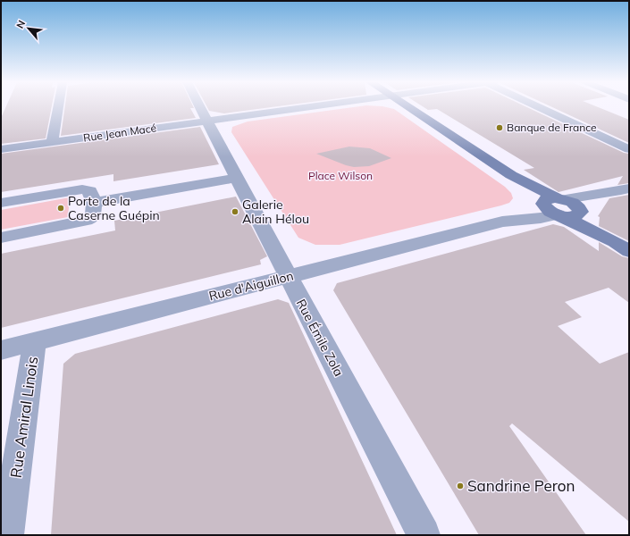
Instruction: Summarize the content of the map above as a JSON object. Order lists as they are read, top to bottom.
{
  "streets": {
    "street": [
      "Rue Jean Macé",
      "Rue d'Aiguillon",
      "Rue Émile Zola",
      "Rue Amiral Linois"
    ]
  },
  "crossings": [
    ["Rue Jean Macé", "Rue Émile Zola"],
    ["Rue d'Aiguillon", "Rue Émile Zola"],
    ["Rue d'Aiguillon", "Rue Amiral Linois"]
  ],
  "parks": ["Place Wilson"],
  "places": [
    "Banque de France",
    "Porte de la Caserne Guépin",
    "Galerie Alain Hélou",
    "Sandrine Peron"
  ],
  "north": "top left"
}
